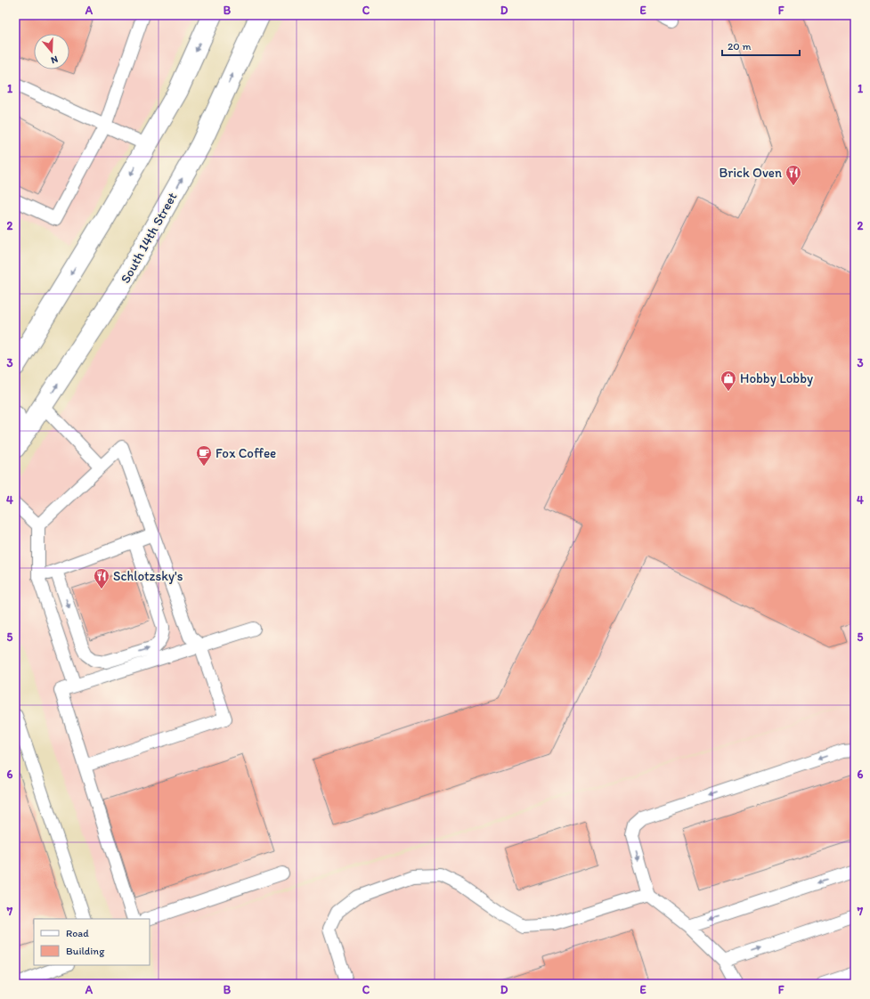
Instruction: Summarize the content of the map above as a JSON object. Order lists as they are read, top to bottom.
{
  "streets": {
    "main road": ["South 14th Street"]
  },
  "places": {
    "restaurant": ["Brick Oven", "Schlotzsky's"],
    "shop": ["Hobby Lobby"],
    "cafe": ["Fox Coffee"]
  },
  "legend": ["Road", "Building"],
  "scale_bar": "20 m",
  "north": "bottom",
  "grid": {
    "columns": [
      "A",
      "B",
      "C",
      "D",
      "E",
      "F"
    ],
    "rows": [
      "1",
      "2",
      "3",
      "4",
      "5",
      "6",
      "7"
    ]
  }
}
